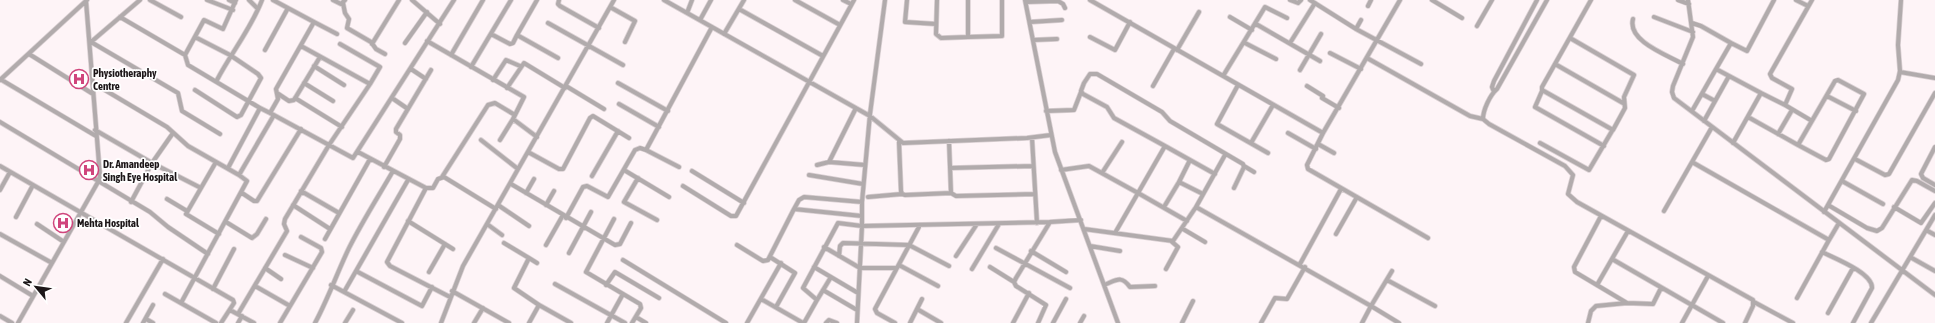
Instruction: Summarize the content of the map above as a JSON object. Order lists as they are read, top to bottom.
{
  "places": {
    "hospital": ["Physiotheraphy Centre", "Dr. Amandeep Singh Eye Hospital", "Mehta Hospital"]
  },
  "north": "top left"
}
